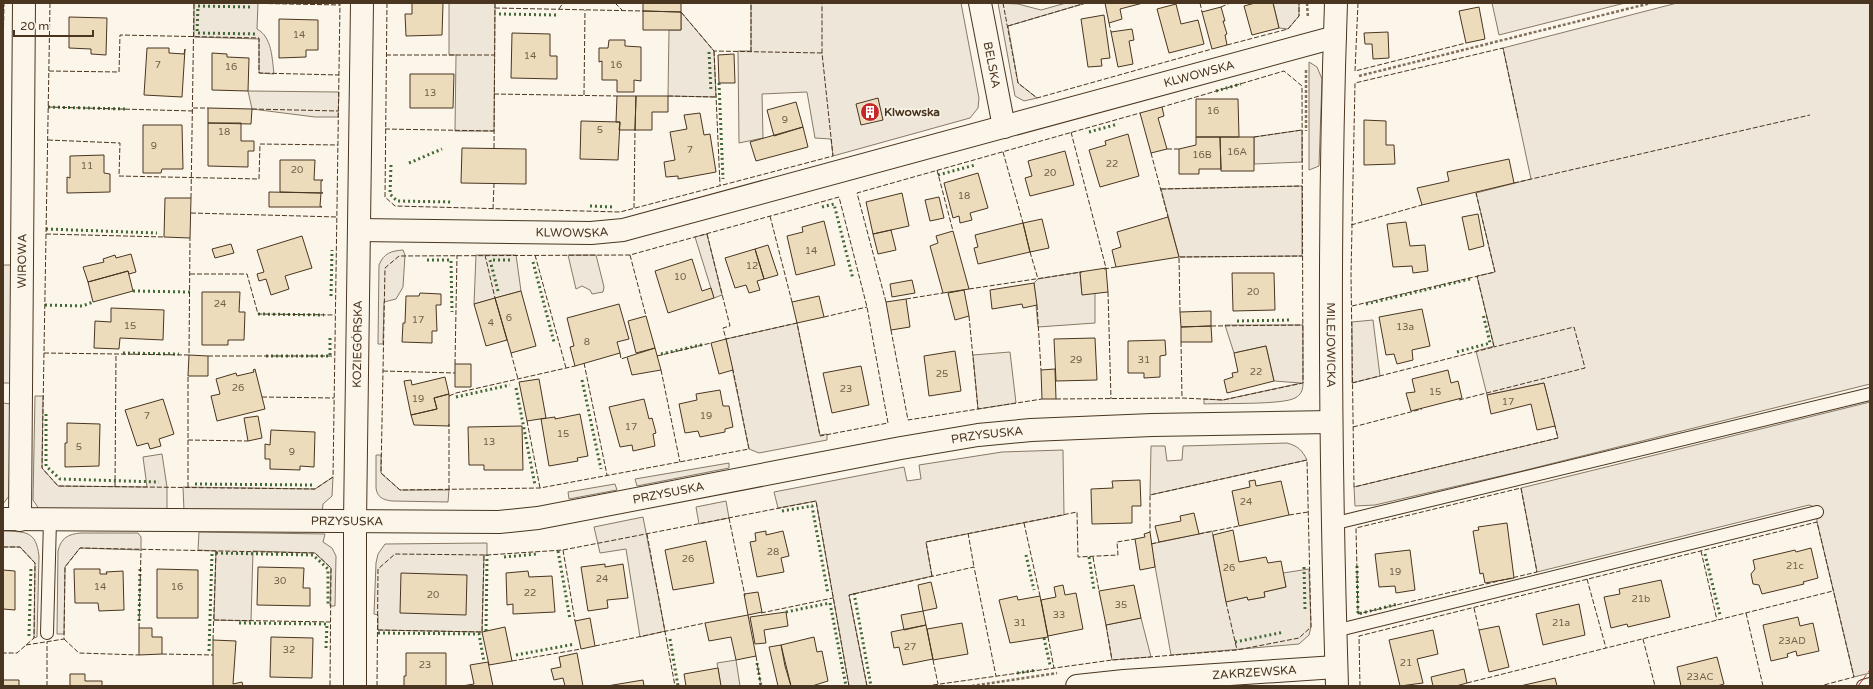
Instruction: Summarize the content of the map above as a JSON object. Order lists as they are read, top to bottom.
{
  "streets": {
    "street": [
      "BELSKA",
      "KLWOWSKA",
      "WIROWA",
      "KOZIEGÓRSKA",
      "MILEJOWICKA",
      "PRZYSUSKA",
      "ZAKRZEWSKA"
    ]
  },
  "crossings": [
    ["BELSKA", "KLWOWSKA"],
    ["KLWOWSKA", "KOZIEGÓRSKA"],
    ["KLWOWSKA", "MILEJOWICKA"],
    ["WIROWA", "PRZYSUSKA"],
    ["KOZIEGÓRSKA", "PRZYSUSKA"],
    ["MILEJOWICKA", "PRZYSUSKA"],
    ["MILEJOWICKA", "ZAKRZEWSKA"]
  ],
  "places": {
    "building": ["Klwowska"]
  },
  "house_numbers": [
    "14",
    "14",
    "7",
    "16",
    "16",
    "13",
    "16",
    "9",
    "5",
    "18",
    "9",
    "7",
    "16A",
    "16B",
    "22",
    "11",
    "20",
    "20",
    "18",
    "14",
    "12",
    "10",
    "20",
    "24",
    "6",
    "17",
    "4",
    "15",
    "13a",
    "8",
    "29",
    "31",
    "22",
    "25",
    "26",
    "23",
    "15",
    "19",
    "17",
    "7",
    "19",
    "17",
    "15",
    "13",
    "5",
    "9",
    "24",
    "28",
    "26",
    "21c",
    "26",
    "19",
    "24",
    "30",
    "14",
    "16",
    "22",
    "20",
    "21b",
    "35",
    "33",
    "31",
    "21a",
    "23AD",
    "27",
    "32",
    "21",
    "23",
    "23AC"
  ],
  "scale_bar": "20 m"
}
